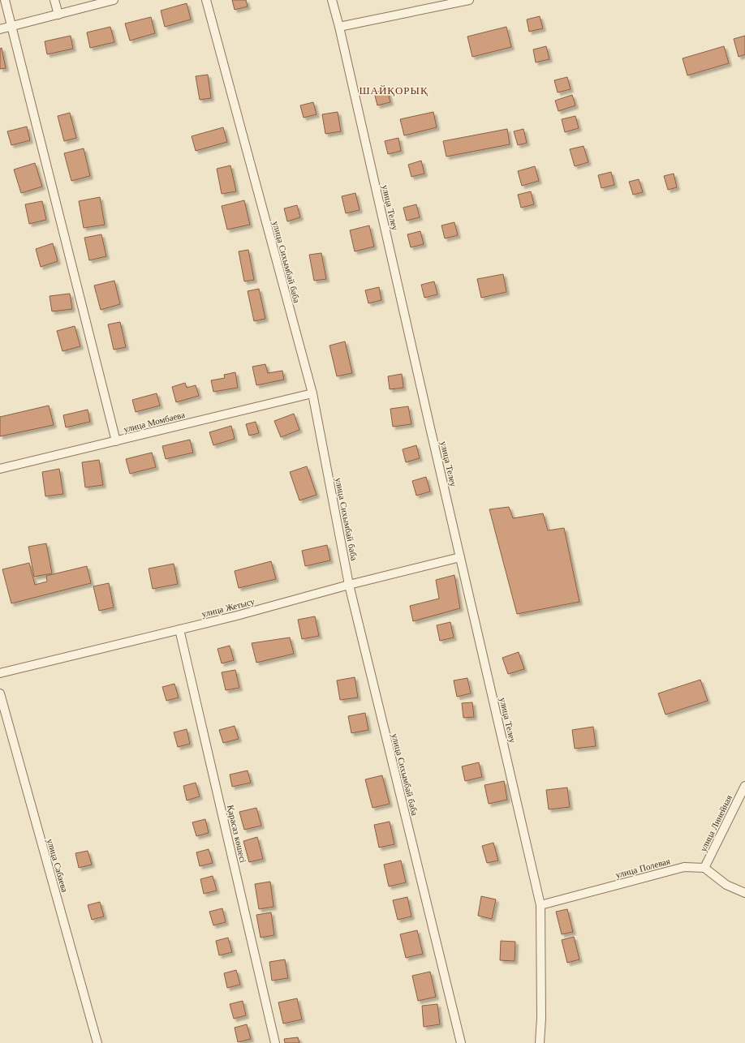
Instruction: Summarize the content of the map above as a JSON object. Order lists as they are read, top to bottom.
{
  "streets": {
    "street": [
      "улица Телеу",
      "улица Сихымбай баба",
      "улица Момбаева",
      "улица Жетысу",
      "улица Линейная",
      "Қарасаз көшесі",
      "улица Сабаева",
      "улица Полевая"
    ]
  },
  "crossings": [
    ["улица Телеу", "улица Жетысу"],
    ["улица Телеу", "улица Полевая"],
    ["улица Сихымбай баба", "улица Момбаева"],
    ["улица Сихымбай баба", "улица Жетысу"],
    ["улица Жетысу", "Қарасаз көшесі"],
    ["улица Линейная", "улица Полевая"]
  ],
  "districts": ["ШАЙҚОРЫҚ"]
}
